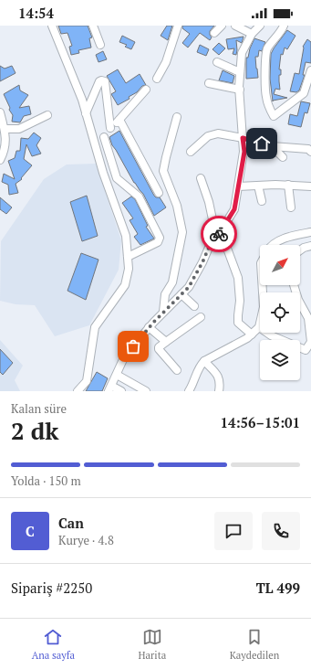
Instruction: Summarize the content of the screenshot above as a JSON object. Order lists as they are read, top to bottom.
{
  "north": "top right",
  "page": {
    "status": "14:54",
    "heading": ["2 dk", "Kalan süre", "14:56–15:01"],
    "panel": [
      "Can",
      "Kurye · 4.8",
      "Sipariş #2250",
      "TL 499"
    ],
    "bar": "Yolda · 150 m",
    "round": "C",
    "tabs": ["Ana sayfa", "Harita", "Kaydedilen"]
  }
}
